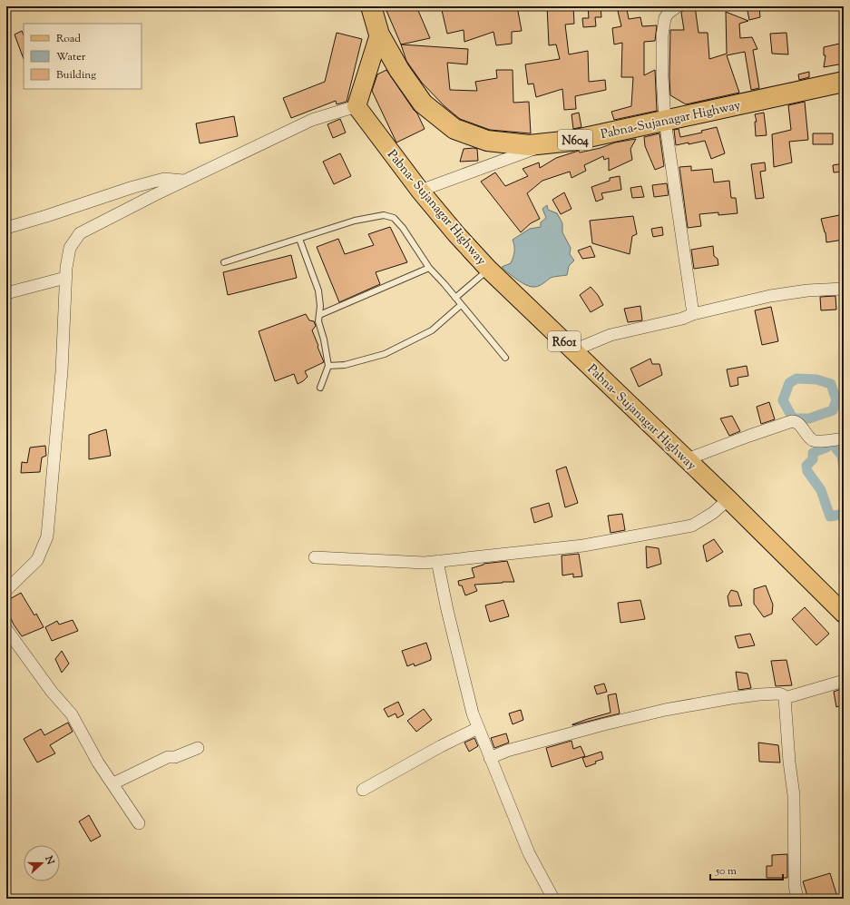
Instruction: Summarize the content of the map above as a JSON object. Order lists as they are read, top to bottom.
{
  "streets": {
    "highway": ["Pabna-Sujanagar Highway", "N604"],
    "main road": ["Pabna- Sujanagar Highway", "R601"]
  },
  "legend": ["Road", "Water", "Building"],
  "scale_bar": "50 m",
  "north": "right"
}
